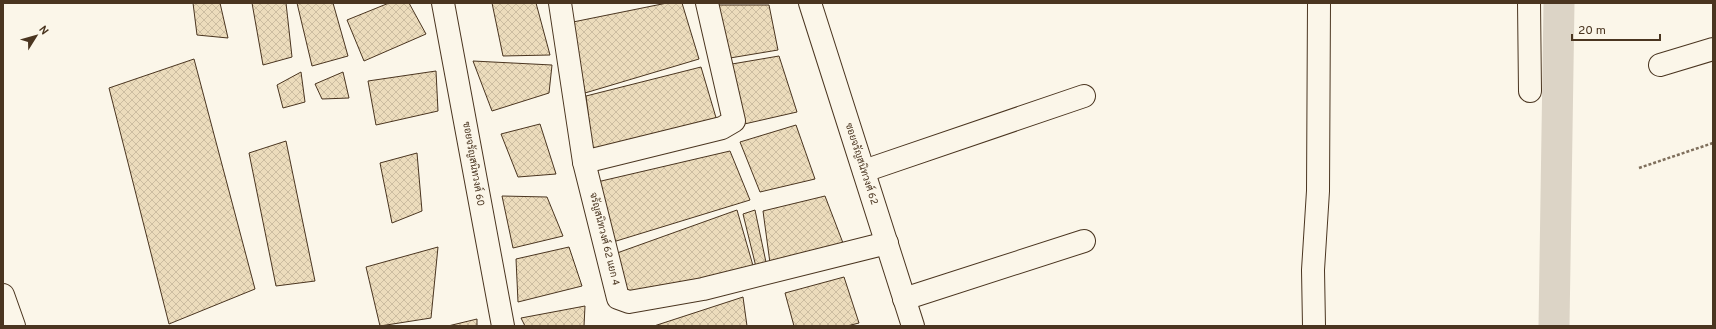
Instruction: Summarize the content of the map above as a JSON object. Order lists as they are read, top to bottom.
{
  "streets": {
    "street": ["ซอยจรัญสนิทวงศ์ 60", "ซอยจรัญสนิทวงศ์ 62", "จรัญสนิทวงศ์ 62 แยก 4"]
  },
  "crossings": [
    ["ซอยจรัญสนิทวงศ์ 62", "จรัญสนิทวงศ์ 62 แยก 4"]
  ],
  "scale_bar": "20 m",
  "north": "top right"
}
